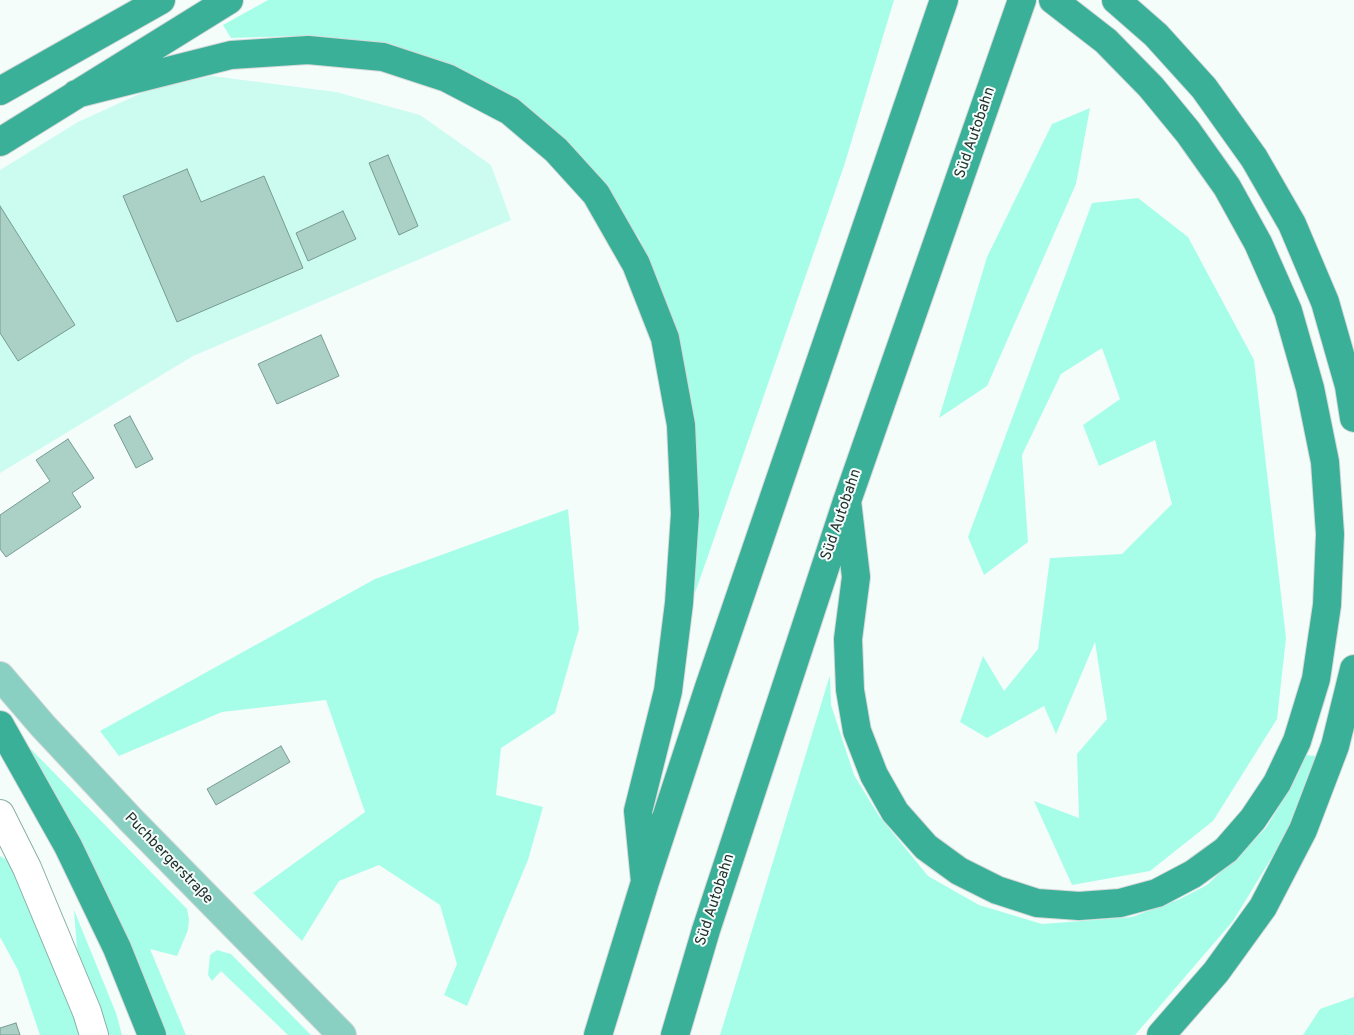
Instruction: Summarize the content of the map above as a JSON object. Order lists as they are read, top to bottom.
{
  "streets": {
    "highway": ["Süd Autobahn"],
    "main road": ["Puchbergerstraße"]
  }
}
